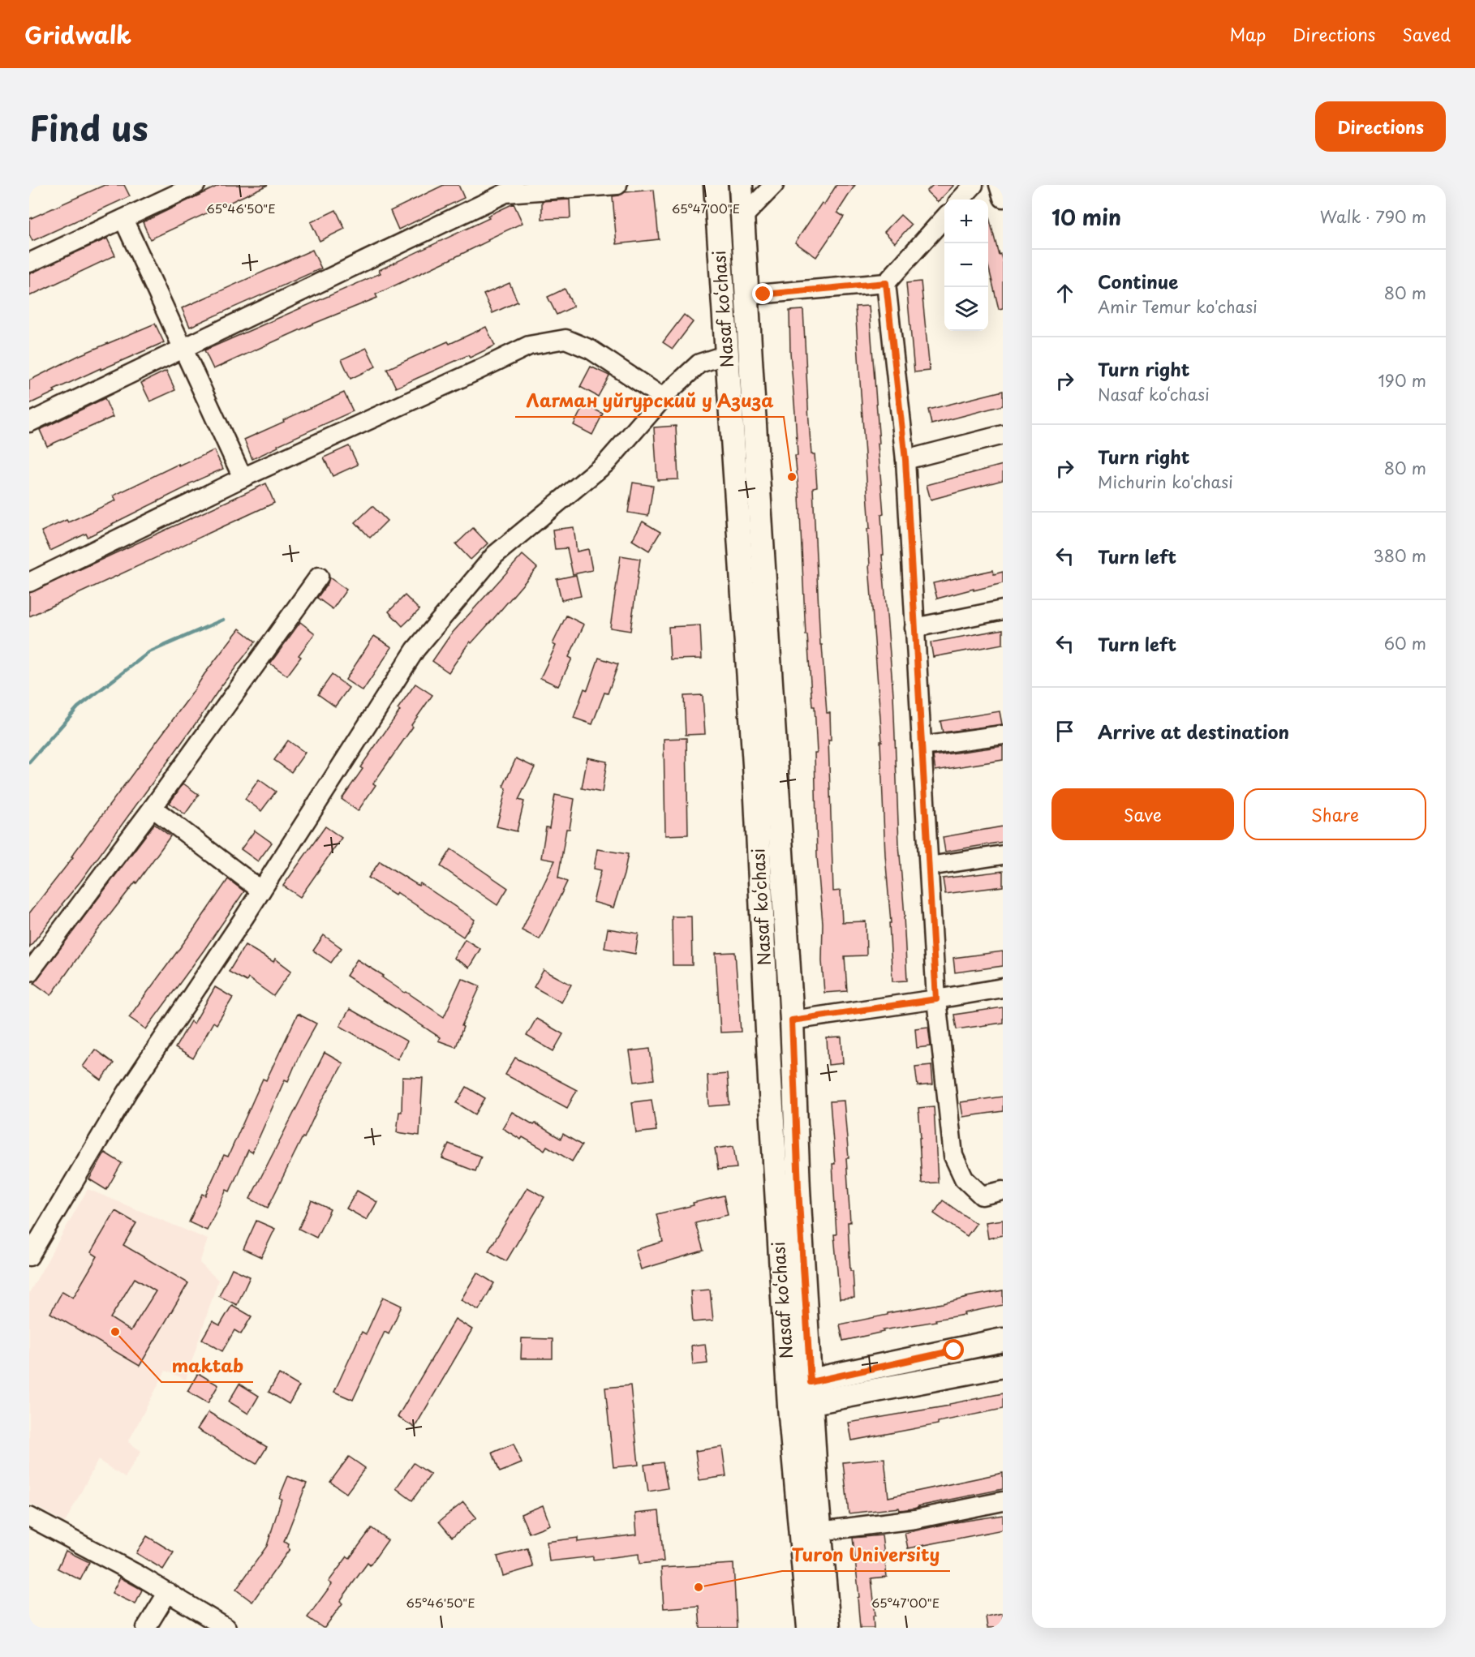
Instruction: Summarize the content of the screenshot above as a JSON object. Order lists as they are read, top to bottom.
{
  "streets": {
    "main road": ["Nasaf ko‘chasi"]
  },
  "places": ["Лагман уйгурский у Азиза", "maktab", "Turon University"],
  "page": {
    "header": "Gridwalk",
    "nav": ["Map", "Directions", "Saved"],
    "title": "Find us",
    "buttons": [
      "Directions",
      ["Save", "Share"]
    ],
    "heading": ["10 min", "Walk · 790 m"],
    "map_buttons": ["+", "−"],
    "list": [
      ["Continue", "Amir Temur ko'chasi", "80 m"],
      ["Turn right", "Nasaf ko‘chasi", "190 m"],
      ["Turn right", "Michurin ko'chasi", "80 m"],
      ["Turn left", "380 m"],
      ["Turn left", "60 m"],
      "Arrive at destination"
    ]
  },
  "coordinates": ["65°46'50\"E", "65°47'00\"E"]
}
